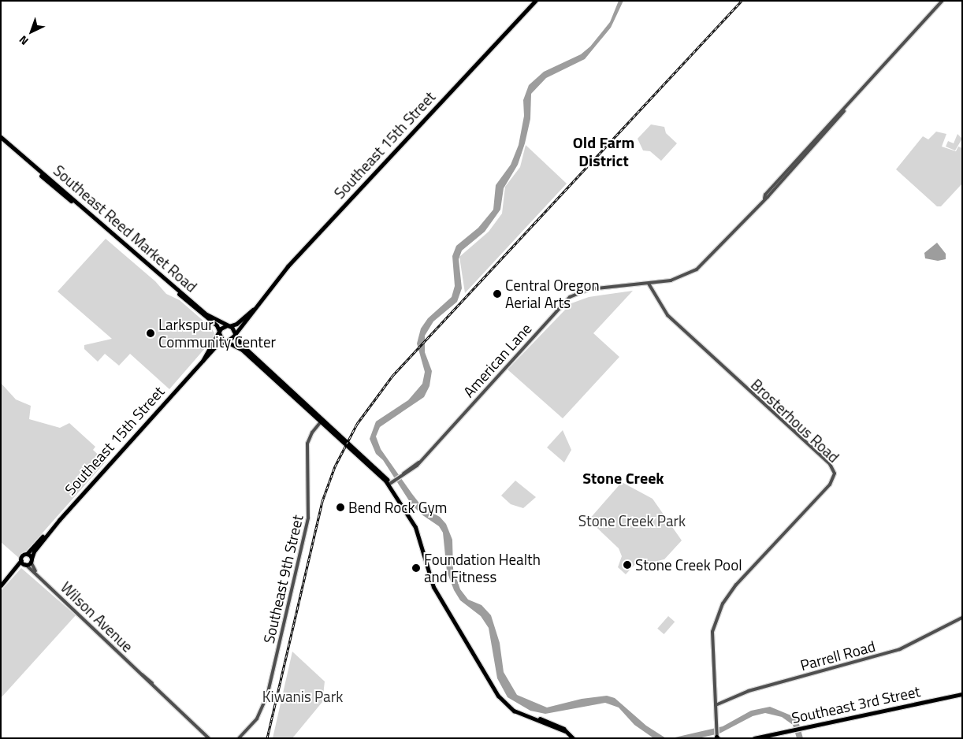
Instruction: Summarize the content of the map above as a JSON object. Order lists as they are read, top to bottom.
{
  "streets": {
    "main road": ["Southeast 15th Street", "Southeast Reed Market Road", "Southeast 3rd Street"],
    "street": [
      "American Lane",
      "Brosterhous Road",
      "Southeast 9th Street",
      "Wilson Avenue",
      "Parrell Road"
    ]
  },
  "crossings": [
    ["Southeast 15th Street", "Southeast Reed Market Road"],
    ["Southeast 15th Street", "Wilson Avenue"],
    ["Southeast Reed Market Road", "American Lane"],
    ["Southeast Reed Market Road", "Southeast 9th Street"],
    ["American Lane", "Brosterhous Road"],
    ["Brosterhous Road", "Parrell Road"]
  ],
  "districts": ["Old Farm District", "Stone Creek"],
  "parks": ["Stone Creek Park", "Kiwanis Park"],
  "places": [
    "Central Oregon Aerial Arts",
    "Larkspur Community Center",
    "Bend Rock Gym",
    "Stone Creek Pool",
    "Foundation Health and Fitness"
  ],
  "north": "bottom left"
}
